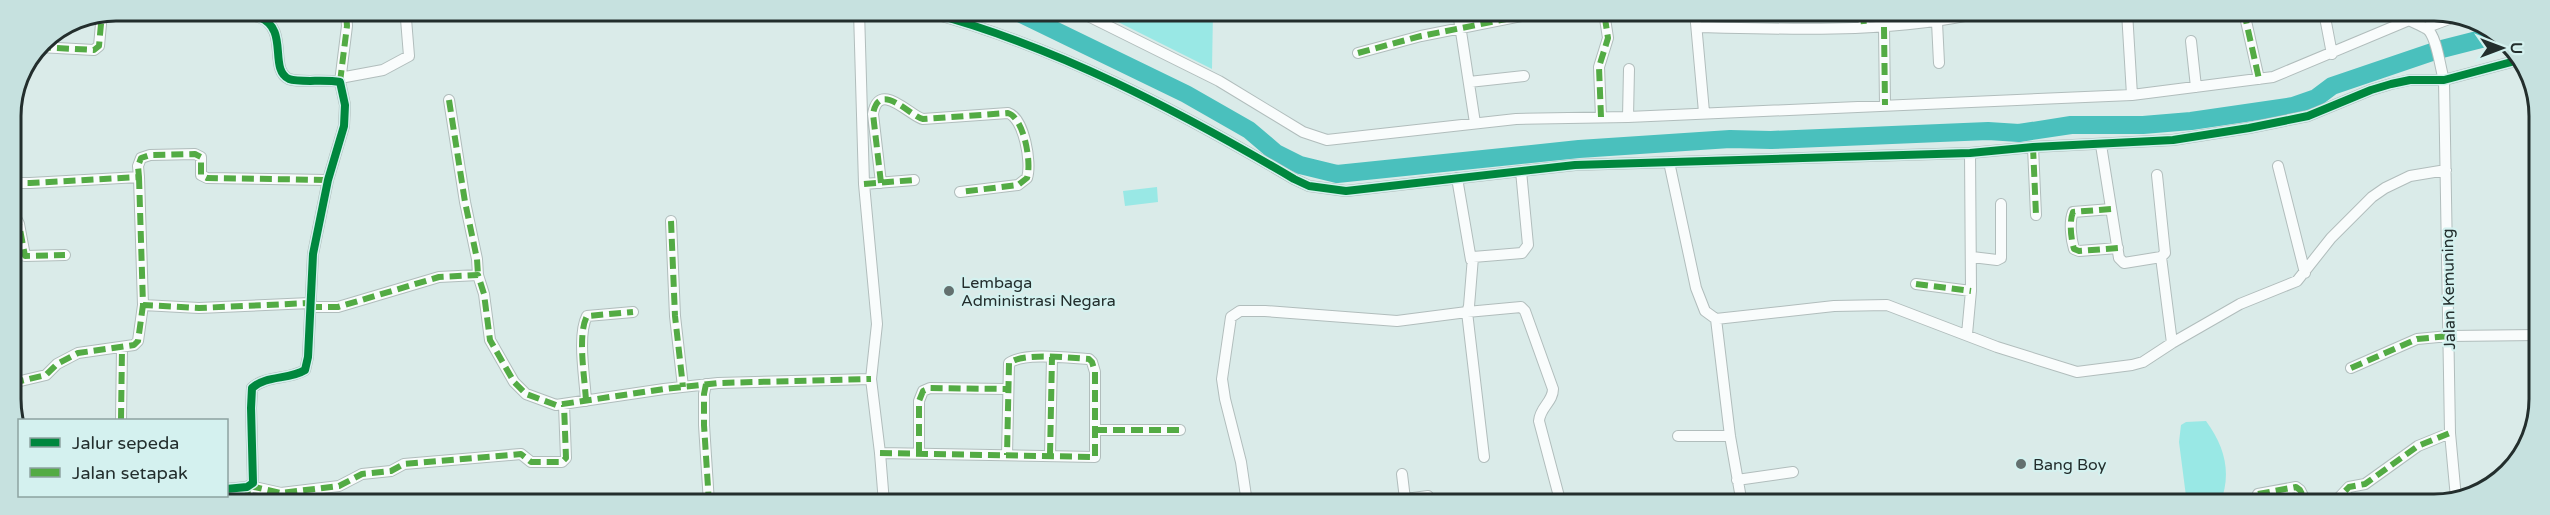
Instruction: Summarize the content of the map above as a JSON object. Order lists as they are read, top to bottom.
{
  "streets": {
    "street": ["Jalan Kemuning"]
  },
  "places": ["Lembaga Administrasi Negara", "Bang Boy"],
  "legend": ["Jalur sepeda", "Jalan setapak"],
  "north": "right"
}
